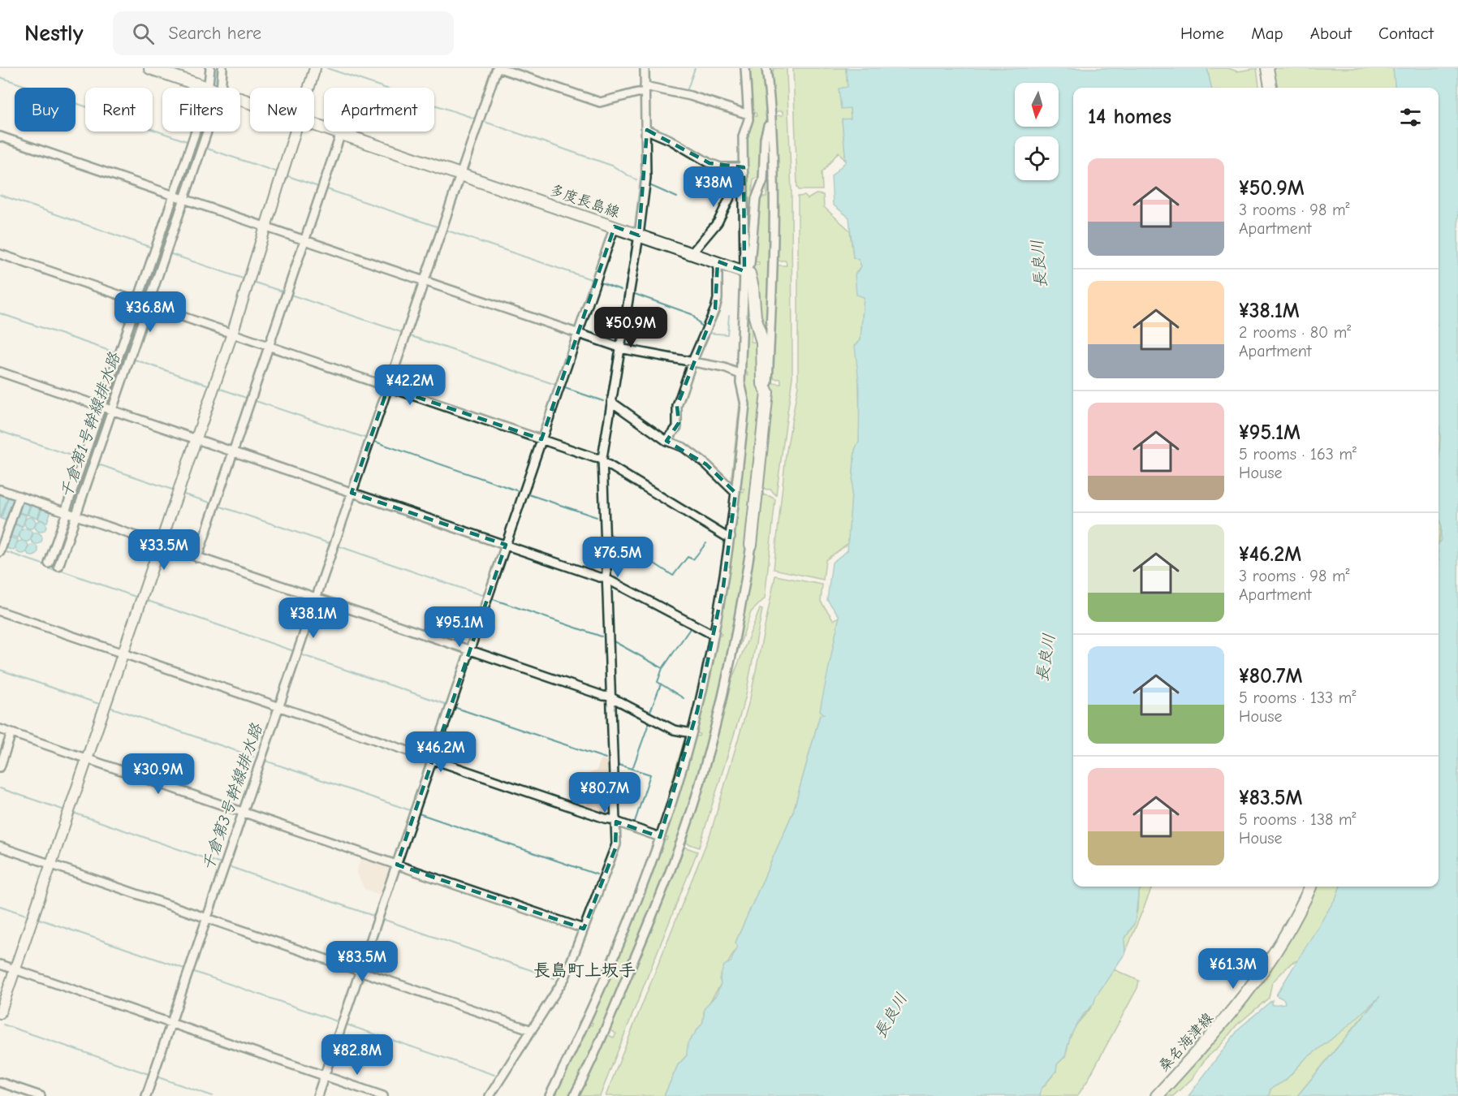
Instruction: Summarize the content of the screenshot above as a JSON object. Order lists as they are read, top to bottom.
{
  "streets": {
    "main road": ["多度長島線", "桑名海津線"]
  },
  "districts": ["長島町上坂手"],
  "water": ["長良川", "千倉第1号幹線排水路", "千倉第3号幹線排水路"],
  "north": "bottom",
  "page": {
    "header": "Nestly",
    "search": "Search here",
    "nav": [
      "Home",
      "Map",
      "About",
      "Contact"
    ],
    "chip": [
      "Buy",
      "Rent",
      "Filters",
      "New",
      "Apartment"
    ],
    "heading": "14 homes",
    "list": [
      {
        "name": "¥50.9M",
        "note": "3 rooms · 98 m² · Apartment"
      },
      {
        "name": "¥38.1M",
        "note": "2 rooms · 80 m² · Apartment"
      },
      {
        "name": "¥95.1M",
        "note": "5 rooms · 163 m² · House"
      },
      {
        "name": "¥46.2M",
        "note": "3 rooms · 98 m² · Apartment"
      },
      {
        "name": "¥80.7M",
        "note": "5 rooms · 133 m² · House"
      },
      {
        "name": "¥83.5M",
        "note": "5 rooms · 138 m² · House"
      }
    ],
    "price": [
      "¥38M",
      "¥36.8M",
      "¥50.9M",
      "¥42.2M",
      "¥33.5M",
      "¥76.5M",
      "¥38.1M",
      "¥95.1M",
      "¥46.2M",
      "¥30.9M",
      "¥80.7M",
      "¥83.5M",
      "¥61.3M",
      "¥82.8M"
    ]
  }
}
